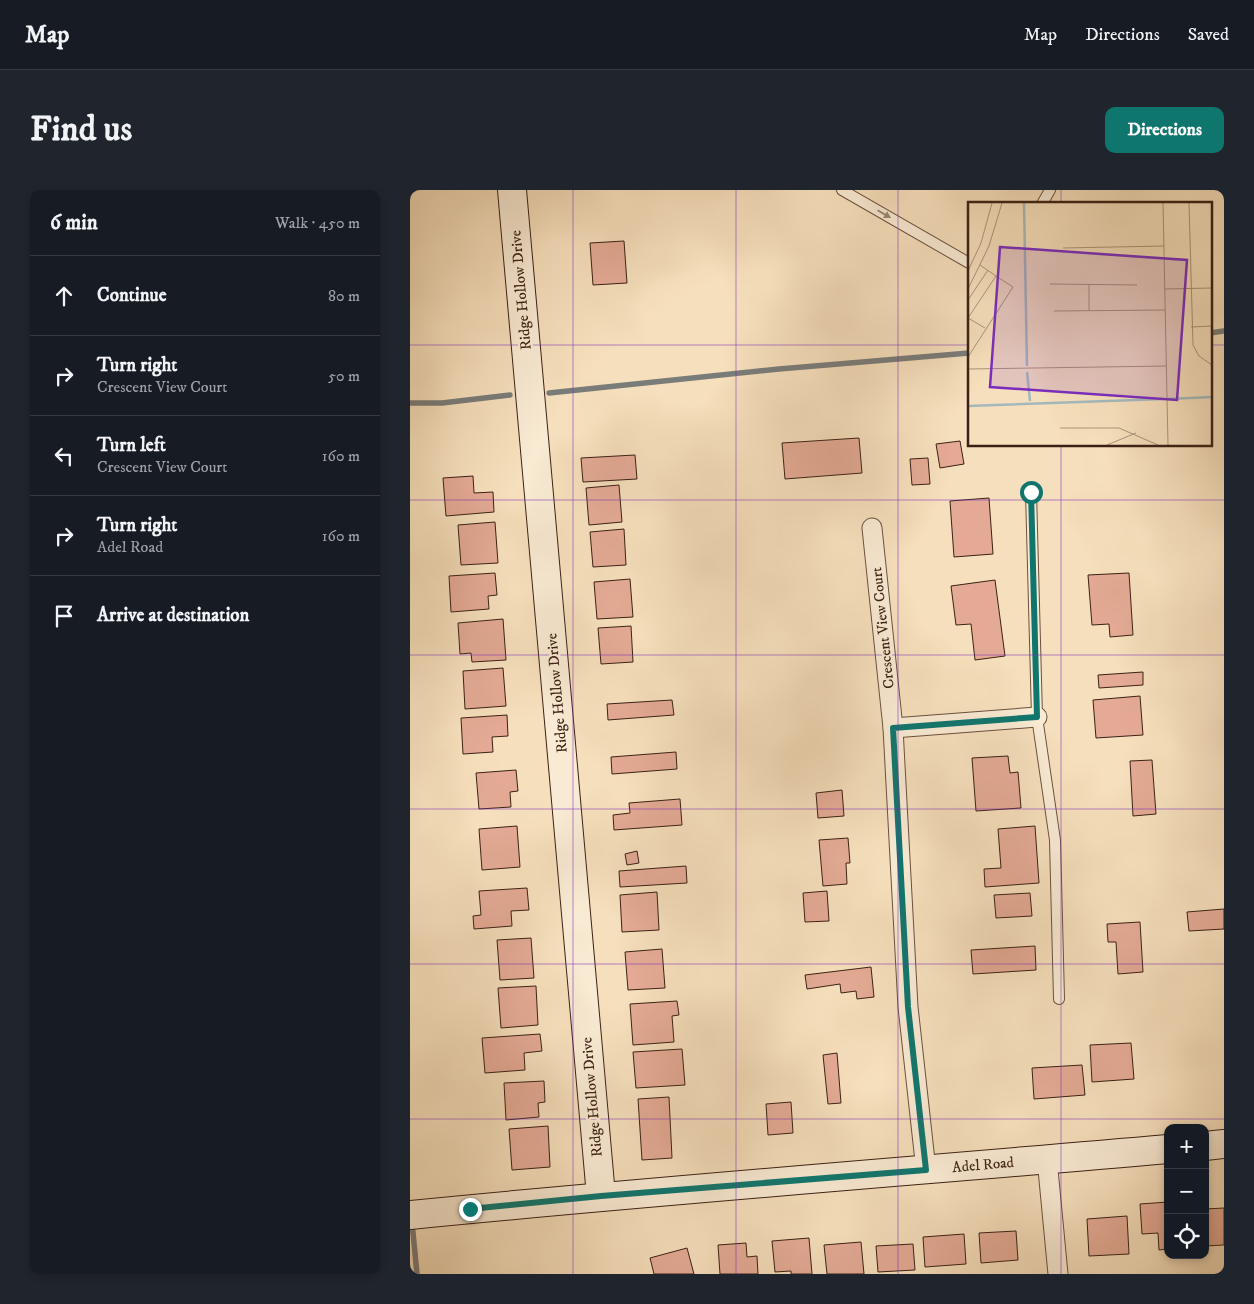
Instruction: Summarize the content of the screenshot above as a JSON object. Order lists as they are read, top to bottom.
{
  "streets": {
    "street": ["Ridge Hollow Drive", "Crescent View Court", "Adel Road"]
  },
  "crossings": [
    ["Ridge Hollow Drive", "Adel Road"],
    ["Crescent View Court", "Adel Road"]
  ],
  "page": {
    "header": "Map",
    "nav": ["Map", "Directions", "Saved"],
    "buttons": "Directions",
    "title": "Find us",
    "heading": ["6 min", "Walk · 450 m"],
    "list": [
      ["Continue", "80 m"],
      ["Turn right", "Crescent View Court", "50 m"],
      ["Turn left", "Crescent View Court", "160 m"],
      ["Turn right", "Adel Road", "160 m"],
      "Arrive at destination"
    ],
    "map_buttons": ["+", "−"]
  }
}
